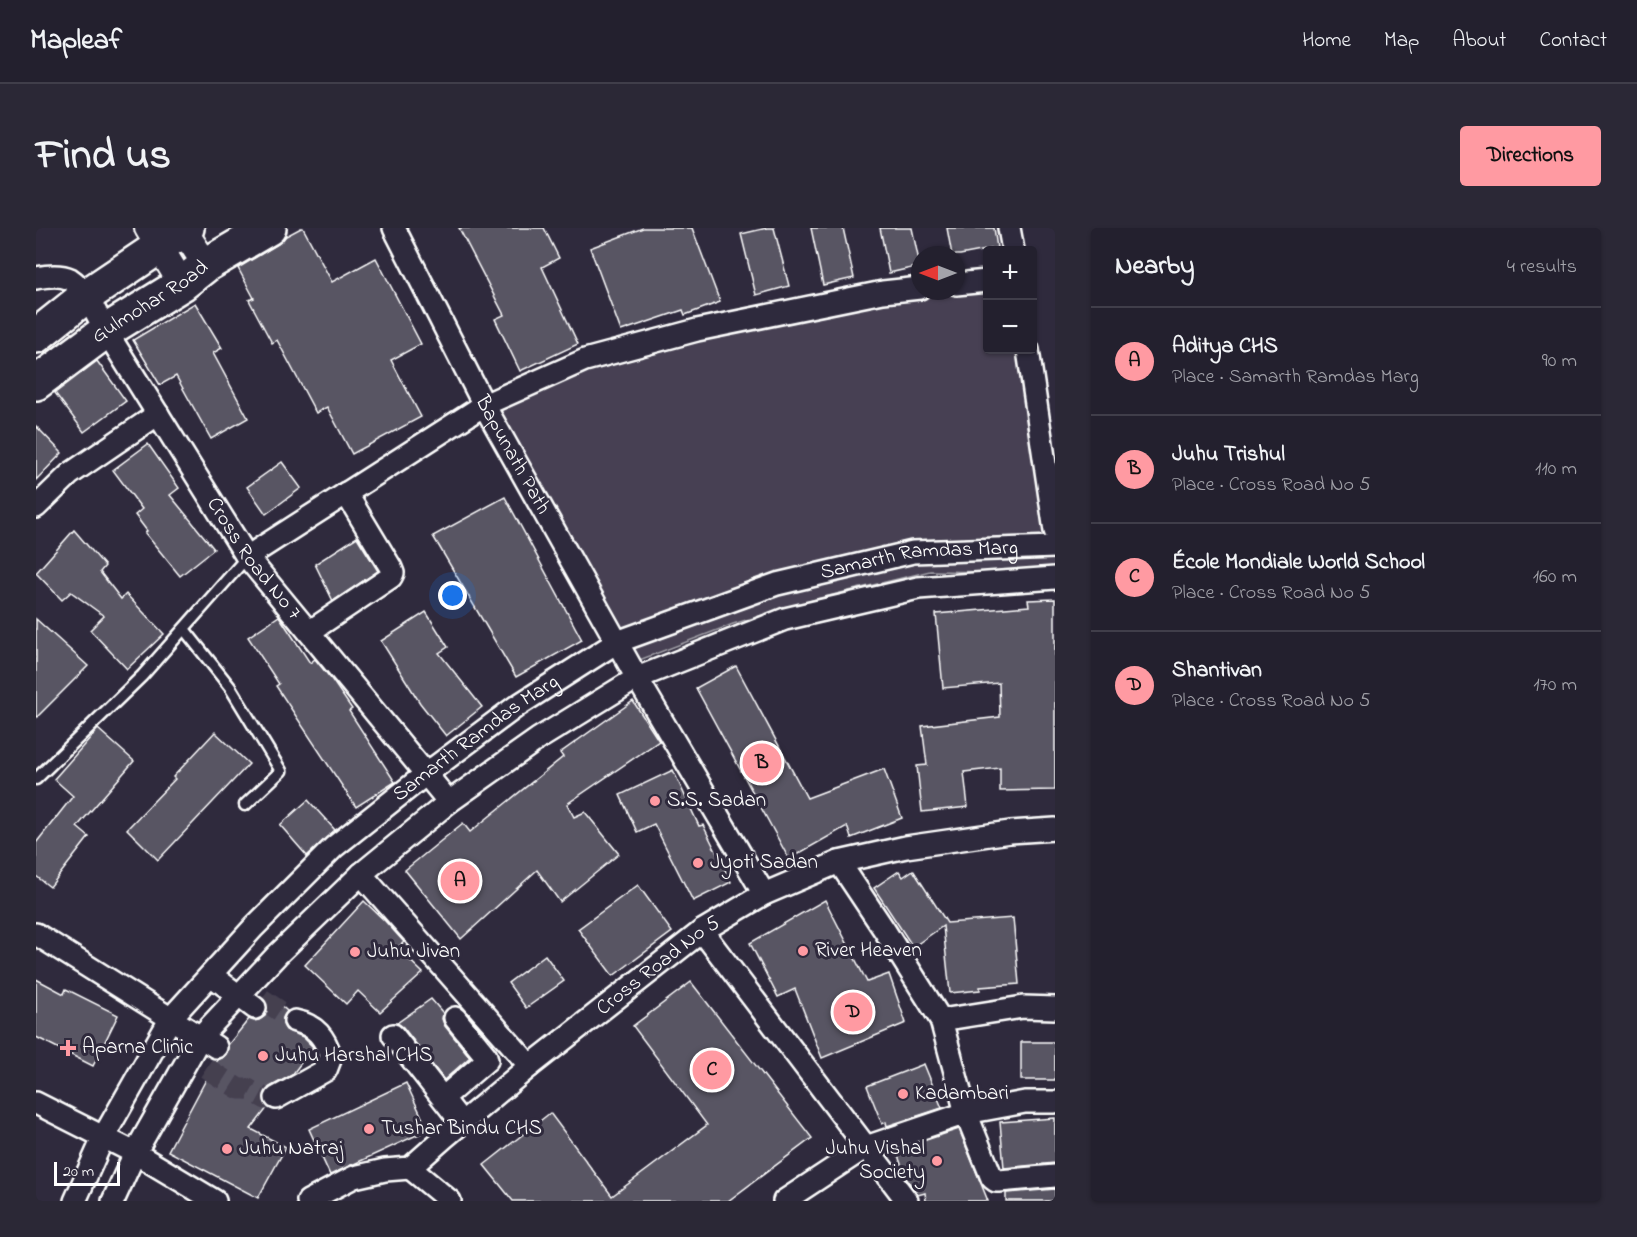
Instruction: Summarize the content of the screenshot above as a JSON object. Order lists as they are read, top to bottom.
{
  "streets": {
    "main road": ["Gulmohar Road"],
    "street": [
      "Bapunath Path",
      "Cross Road No 7",
      "Samarth Ramdas Marg",
      "Cross Road No 5"
    ]
  },
  "crossings": [
    ["Gulmohar Road", "Cross Road No 7"],
    ["Bapunath Path", "Samarth Ramdas Marg"],
    ["Bapunath Path", "Cross Road No 5"],
    ["Cross Road No 7", "Samarth Ramdas Marg"]
  ],
  "places": {
    "other": [
      "S.S. Sadan",
      "Jyoti Sadan",
      "River Heaven",
      "Juhu Jivan",
      "Juhu Harshal CHS",
      "Kadambari",
      "Tushar Bindu CHS",
      "Juhu Natraj",
      "Juhu Vishal Society"
    ],
    "health": ["Aparna Clinic"]
  },
  "scale_bar": "20 m",
  "north": "left",
  "page": {
    "header": "Mapleaf",
    "nav": [
      "Home",
      "Map",
      "About",
      "Contact"
    ],
    "title": "Find us",
    "buttons": "Directions",
    "heading": ["Nearby", "4 results"],
    "map_buttons": ["+", "−"],
    "list": [
      {
        "mark": "A",
        "name": "Aditya CHS",
        "note": "Place · Samarth Ramdas Marg",
        "value": "90 m"
      },
      {
        "mark": "B",
        "name": "Juhu Trishul",
        "note": "Place · Cross Road No 5",
        "value": "110 m"
      },
      {
        "mark": "C",
        "name": "École Mondiale World School",
        "note": "Place · Cross Road No 5",
        "value": "160 m"
      },
      {
        "mark": "D",
        "name": "Shantivan",
        "note": "Place · Cross Road No 5",
        "value": "170 m"
      }
    ],
    "pins": [
      "B",
      "A",
      "D",
      "C"
    ],
    "scale": "20 m"
  }
}
